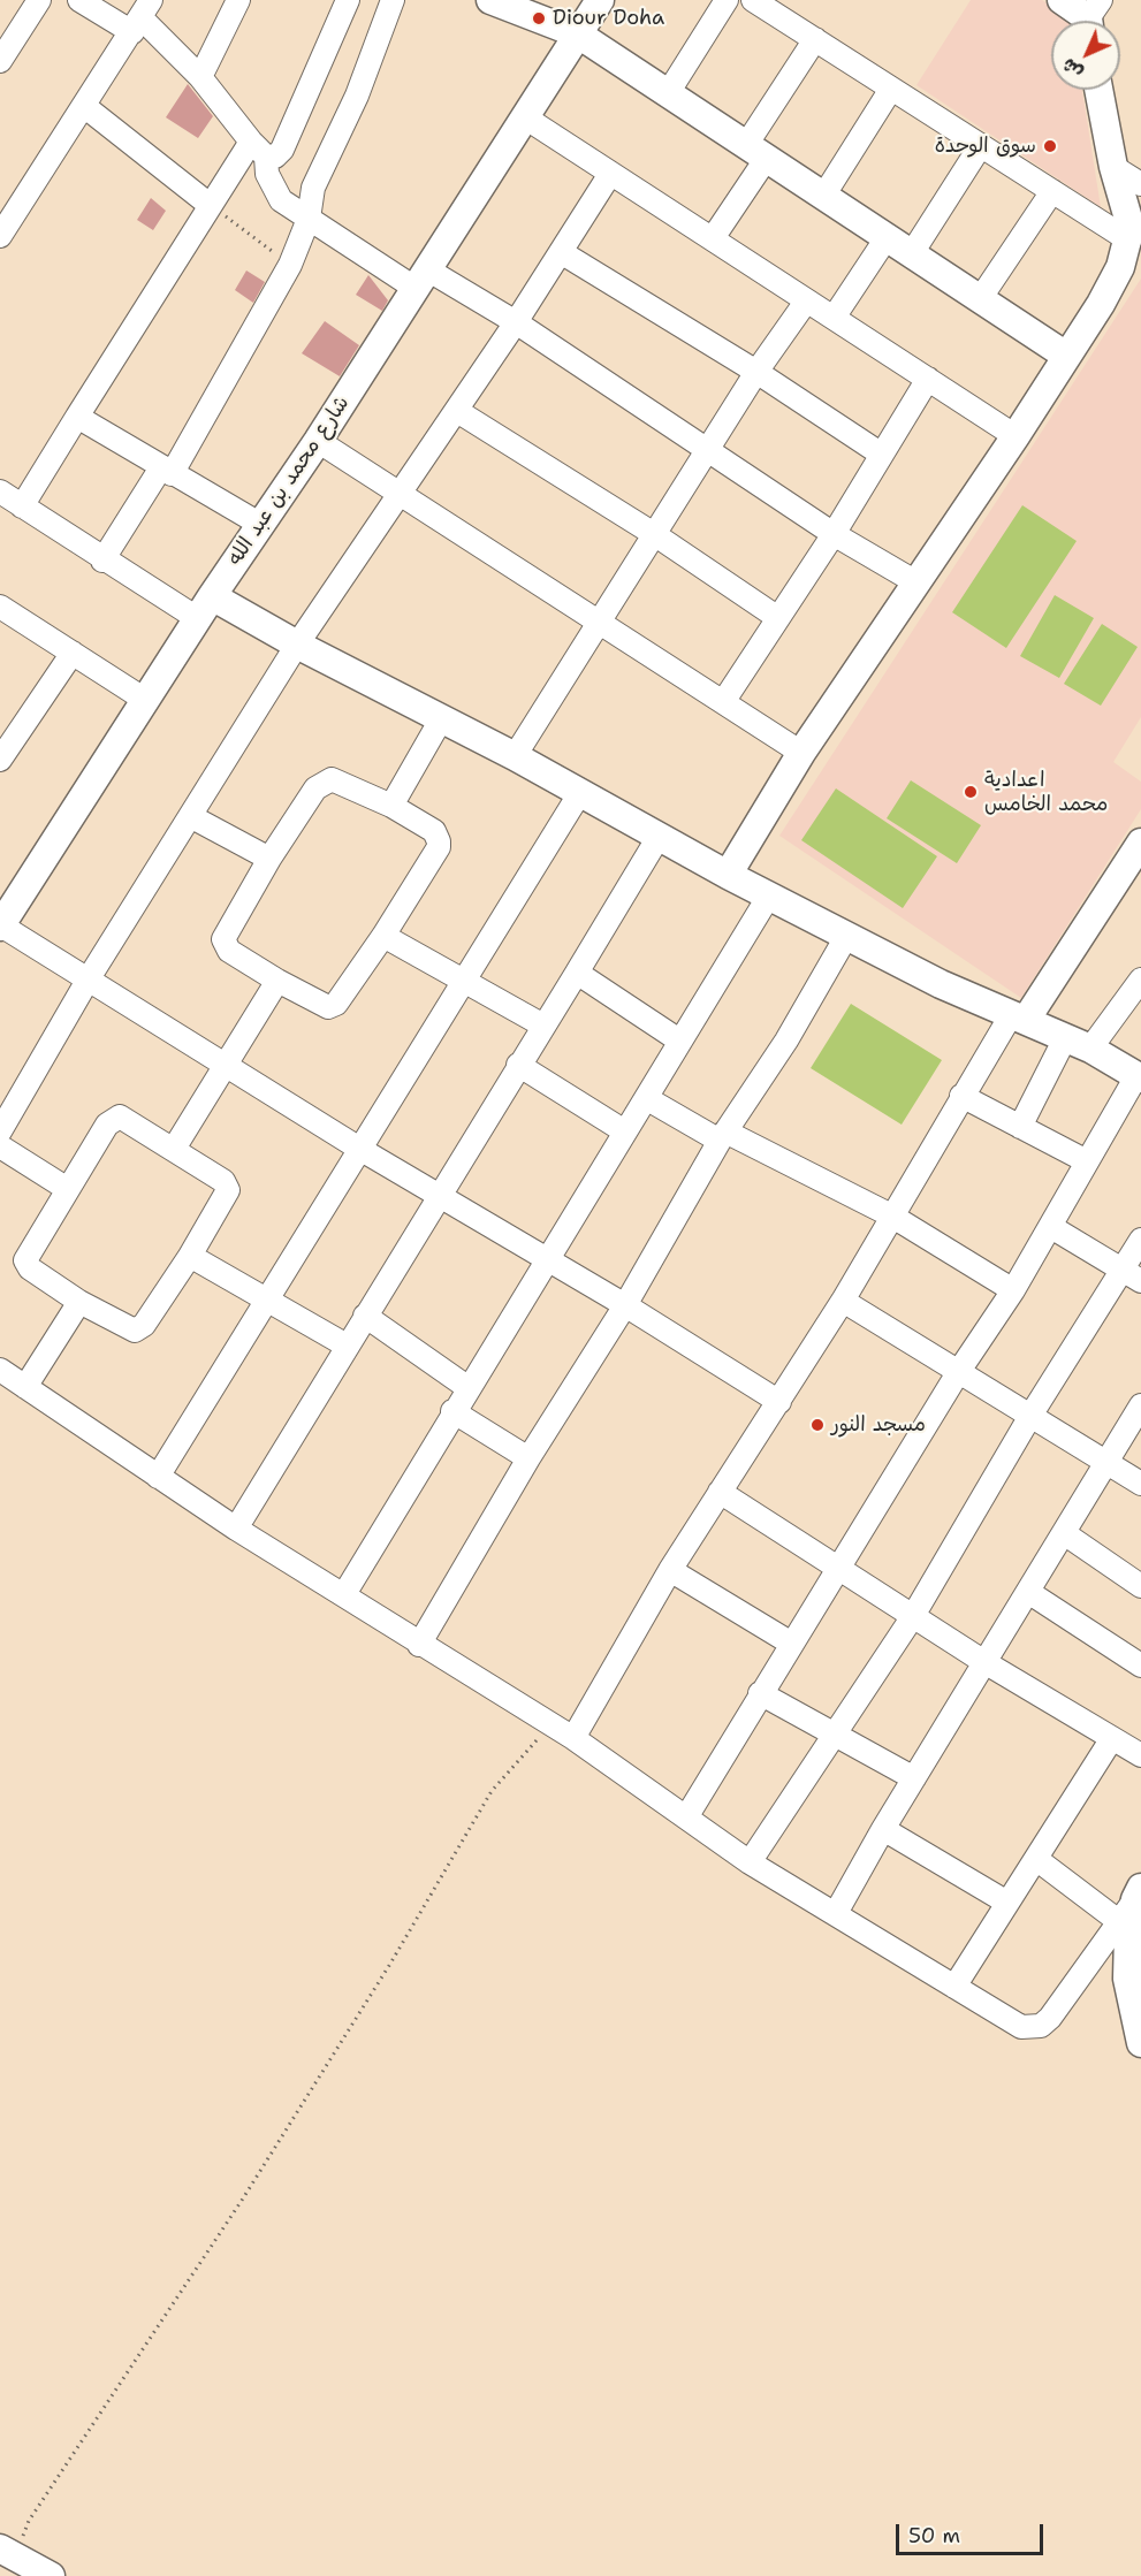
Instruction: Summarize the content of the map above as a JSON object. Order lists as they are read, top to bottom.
{
  "streets": {
    "street": ["شارع محمد بن عبد الله"]
  },
  "places": [
    "Diour Doha",
    "سوق الوحدة",
    "اعدادية محمد الخامس",
    "مسجد النور"
  ],
  "scale_bar": "50 m",
  "north": "bottom left"
}
